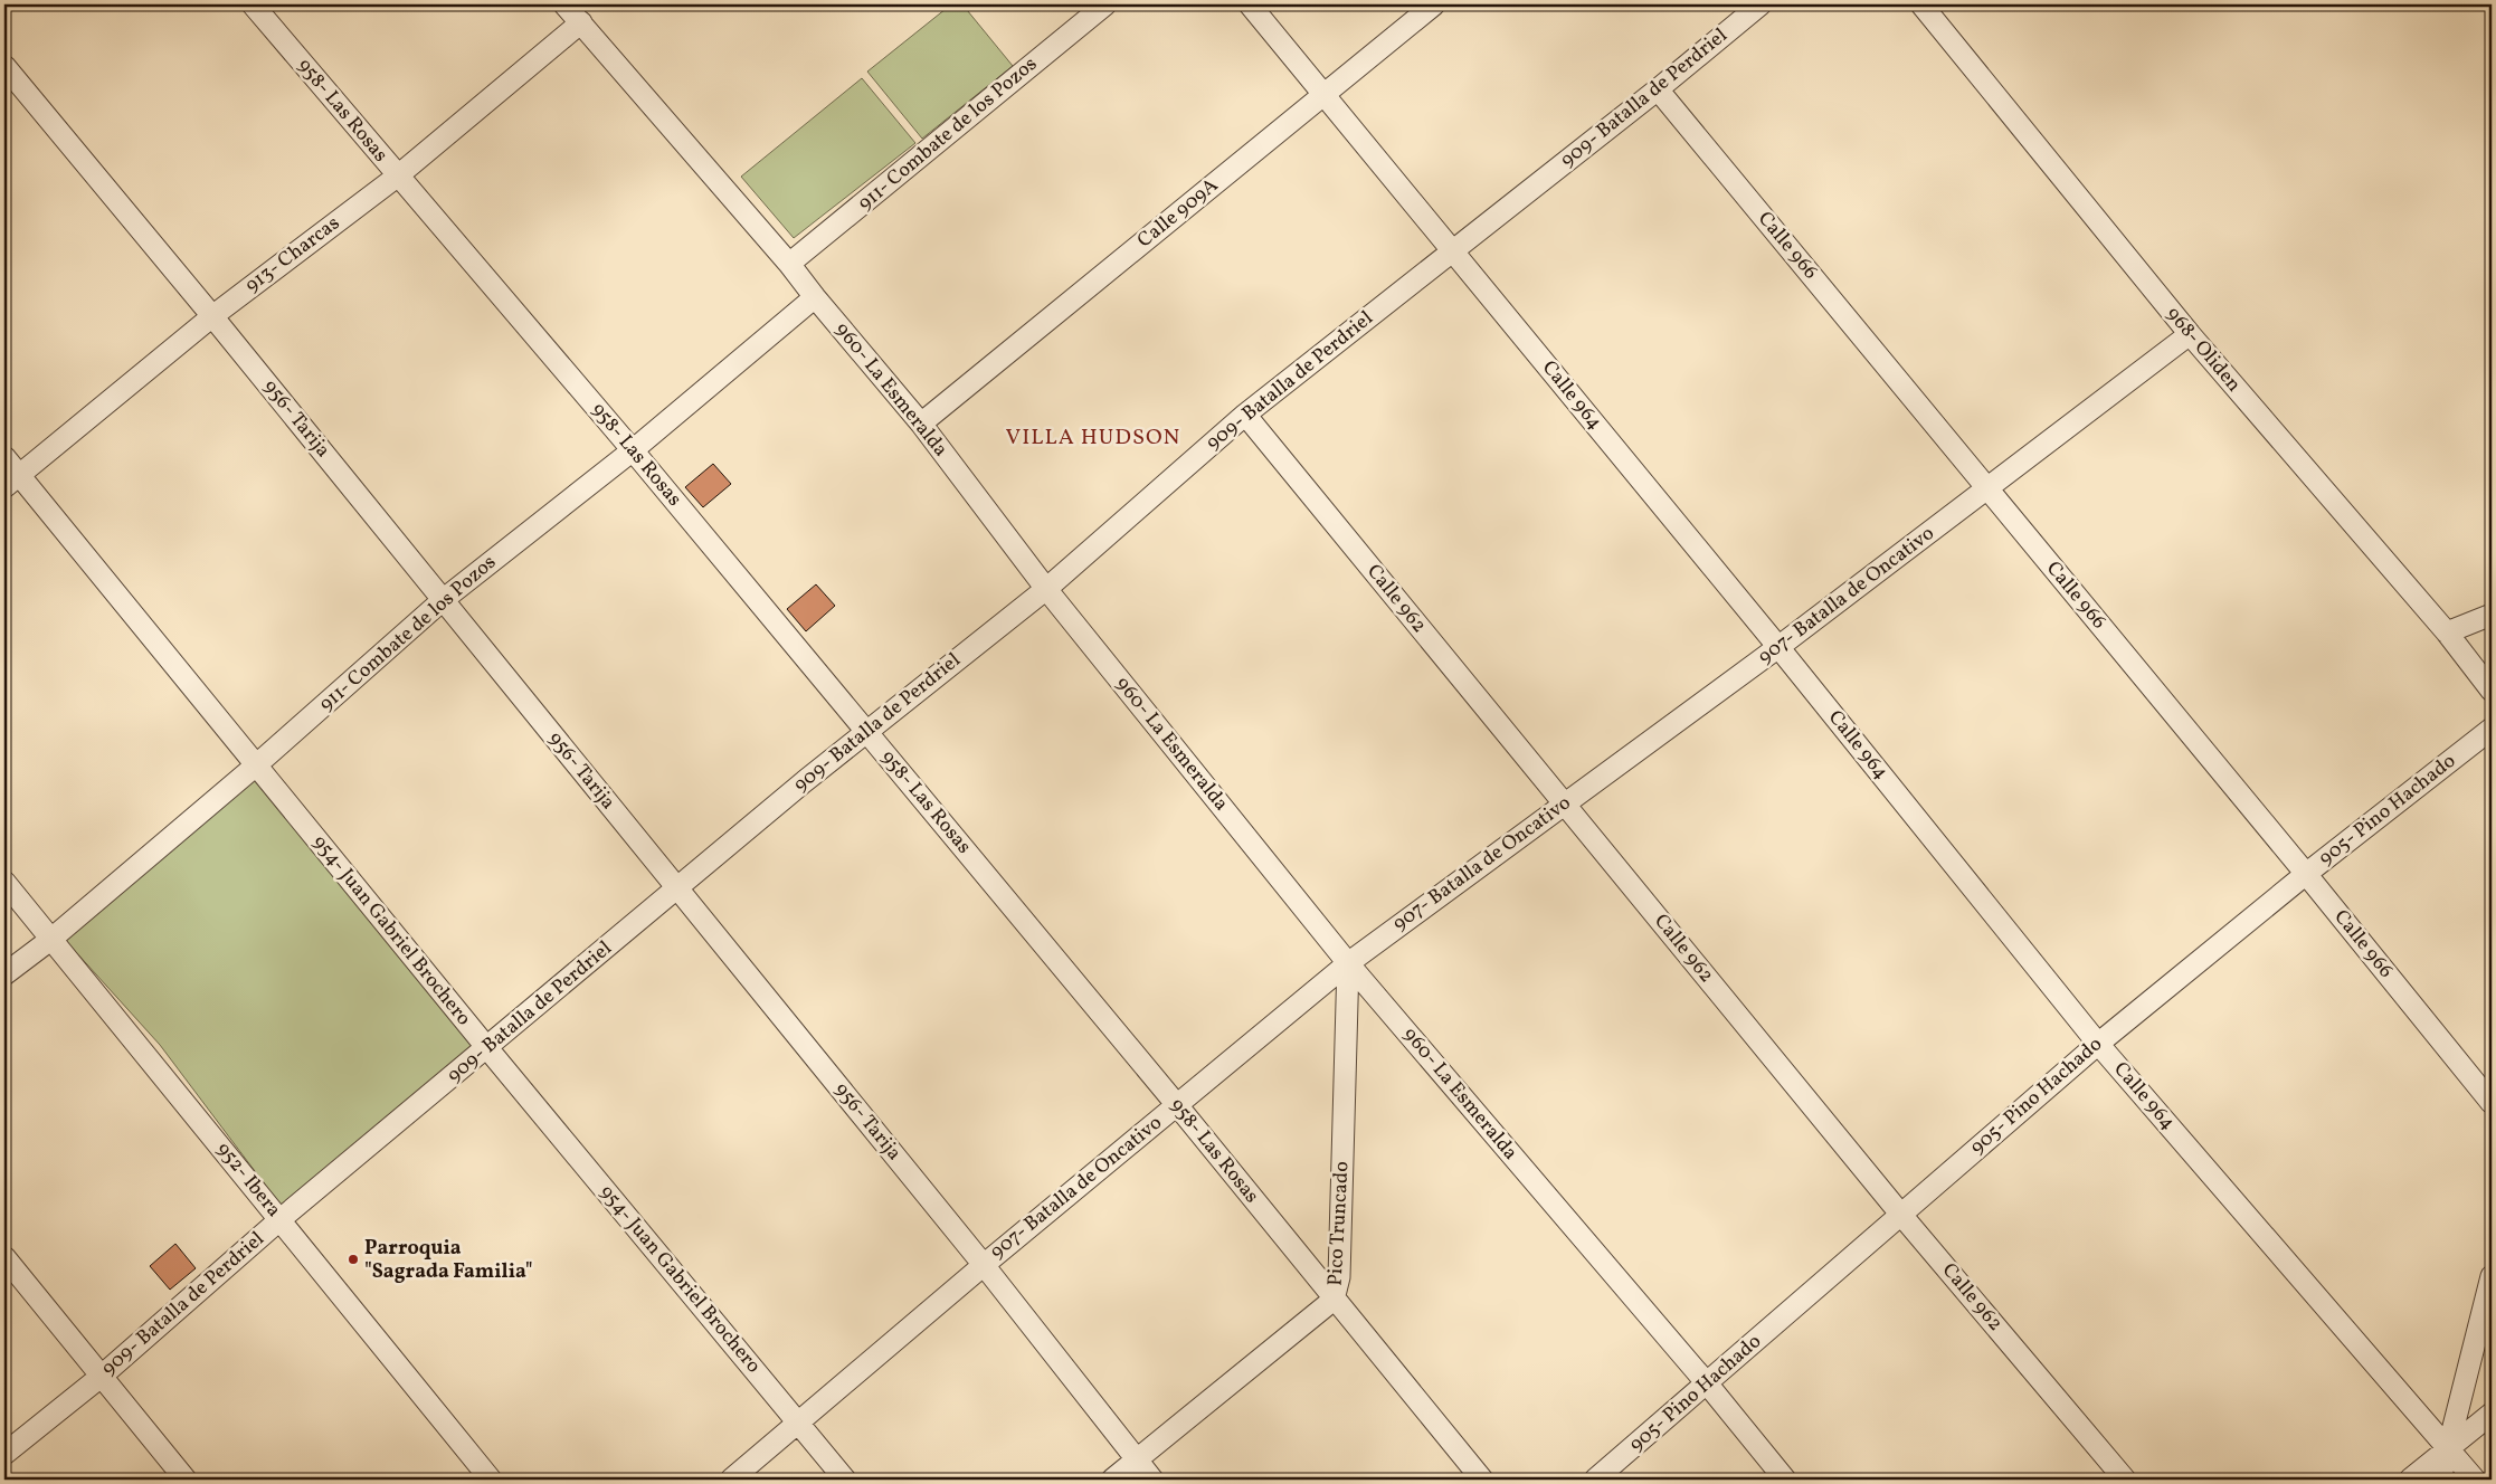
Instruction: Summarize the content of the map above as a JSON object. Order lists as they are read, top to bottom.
{
  "streets": {
    "street": [
      "909- Batalla de Perdriel",
      "958- Las Rosas",
      "911- Combate de los Pozos",
      "Calle 909A",
      "Calle 966",
      "913- Charcas",
      "968- Oliden",
      "960- La Esmeralda",
      "Calle 964",
      "956- Tarija",
      "907- Batalla de Oncativo",
      "Calle 962",
      "905- Pino Hachado",
      "954- Juan Gabriel Brochero",
      "952- Ibera",
      "Pico Truncado"
    ]
  },
  "crossings": [
    ["909- Batalla de Perdriel", "958- Las Rosas"],
    ["909- Batalla de Perdriel", "Calle 966"],
    ["909- Batalla de Perdriel", "960- La Esmeralda"],
    ["909- Batalla de Perdriel", "Calle 964"],
    ["909- Batalla de Perdriel", "956- Tarija"],
    ["909- Batalla de Perdriel", "Calle 962"],
    ["909- Batalla de Perdriel", "954- Juan Gabriel Brochero"],
    ["909- Batalla de Perdriel", "952- Ibera"],
    ["958- Las Rosas", "911- Combate de los Pozos"],
    ["958- Las Rosas", "913- Charcas"],
    ["958- Las Rosas", "907- Batalla de Oncativo"],
    ["958- Las Rosas", "Pico Truncado"],
    ["911- Combate de los Pozos", "960- La Esmeralda"],
    ["911- Combate de los Pozos", "956- Tarija"],
    ["911- Combate de los Pozos", "954- Juan Gabriel Brochero"],
    ["911- Combate de los Pozos", "952- Ibera"],
    ["Calle 909A", "960- La Esmeralda"],
    ["Calle 909A", "Calle 964"],
    ["Calle 966", "907- Batalla de Oncativo"],
    ["Calle 966", "905- Pino Hachado"],
    ["913- Charcas", "960- La Esmeralda"],
    ["913- Charcas", "956- Tarija"],
    ["913- Charcas", "954- Juan Gabriel Brochero"],
    ["968- Oliden", "907- Batalla de Oncativo"],
    ["960- La Esmeralda", "907- Batalla de Oncativo"],
    ["960- La Esmeralda", "905- Pino Hachado"],
    ["960- La Esmeralda", "Pico Truncado"],
    ["Calle 964", "907- Batalla de Oncativo"],
    ["Calle 964", "905- Pino Hachado"],
    ["956- Tarija", "907- Batalla de Oncativo"],
    ["956- Tarija", "Pico Truncado"],
    ["907- Batalla de Oncativo", "Calle 962"],
    ["907- Batalla de Oncativo", "954- Juan Gabriel Brochero"],
    ["907- Batalla de Oncativo", "Pico Truncado"],
    ["Calle 962", "905- Pino Hachado"]
  ],
  "districts": ["VILLA HUDSON"],
  "places": ["Parroquia \"Sagrada Familia\""]
}
